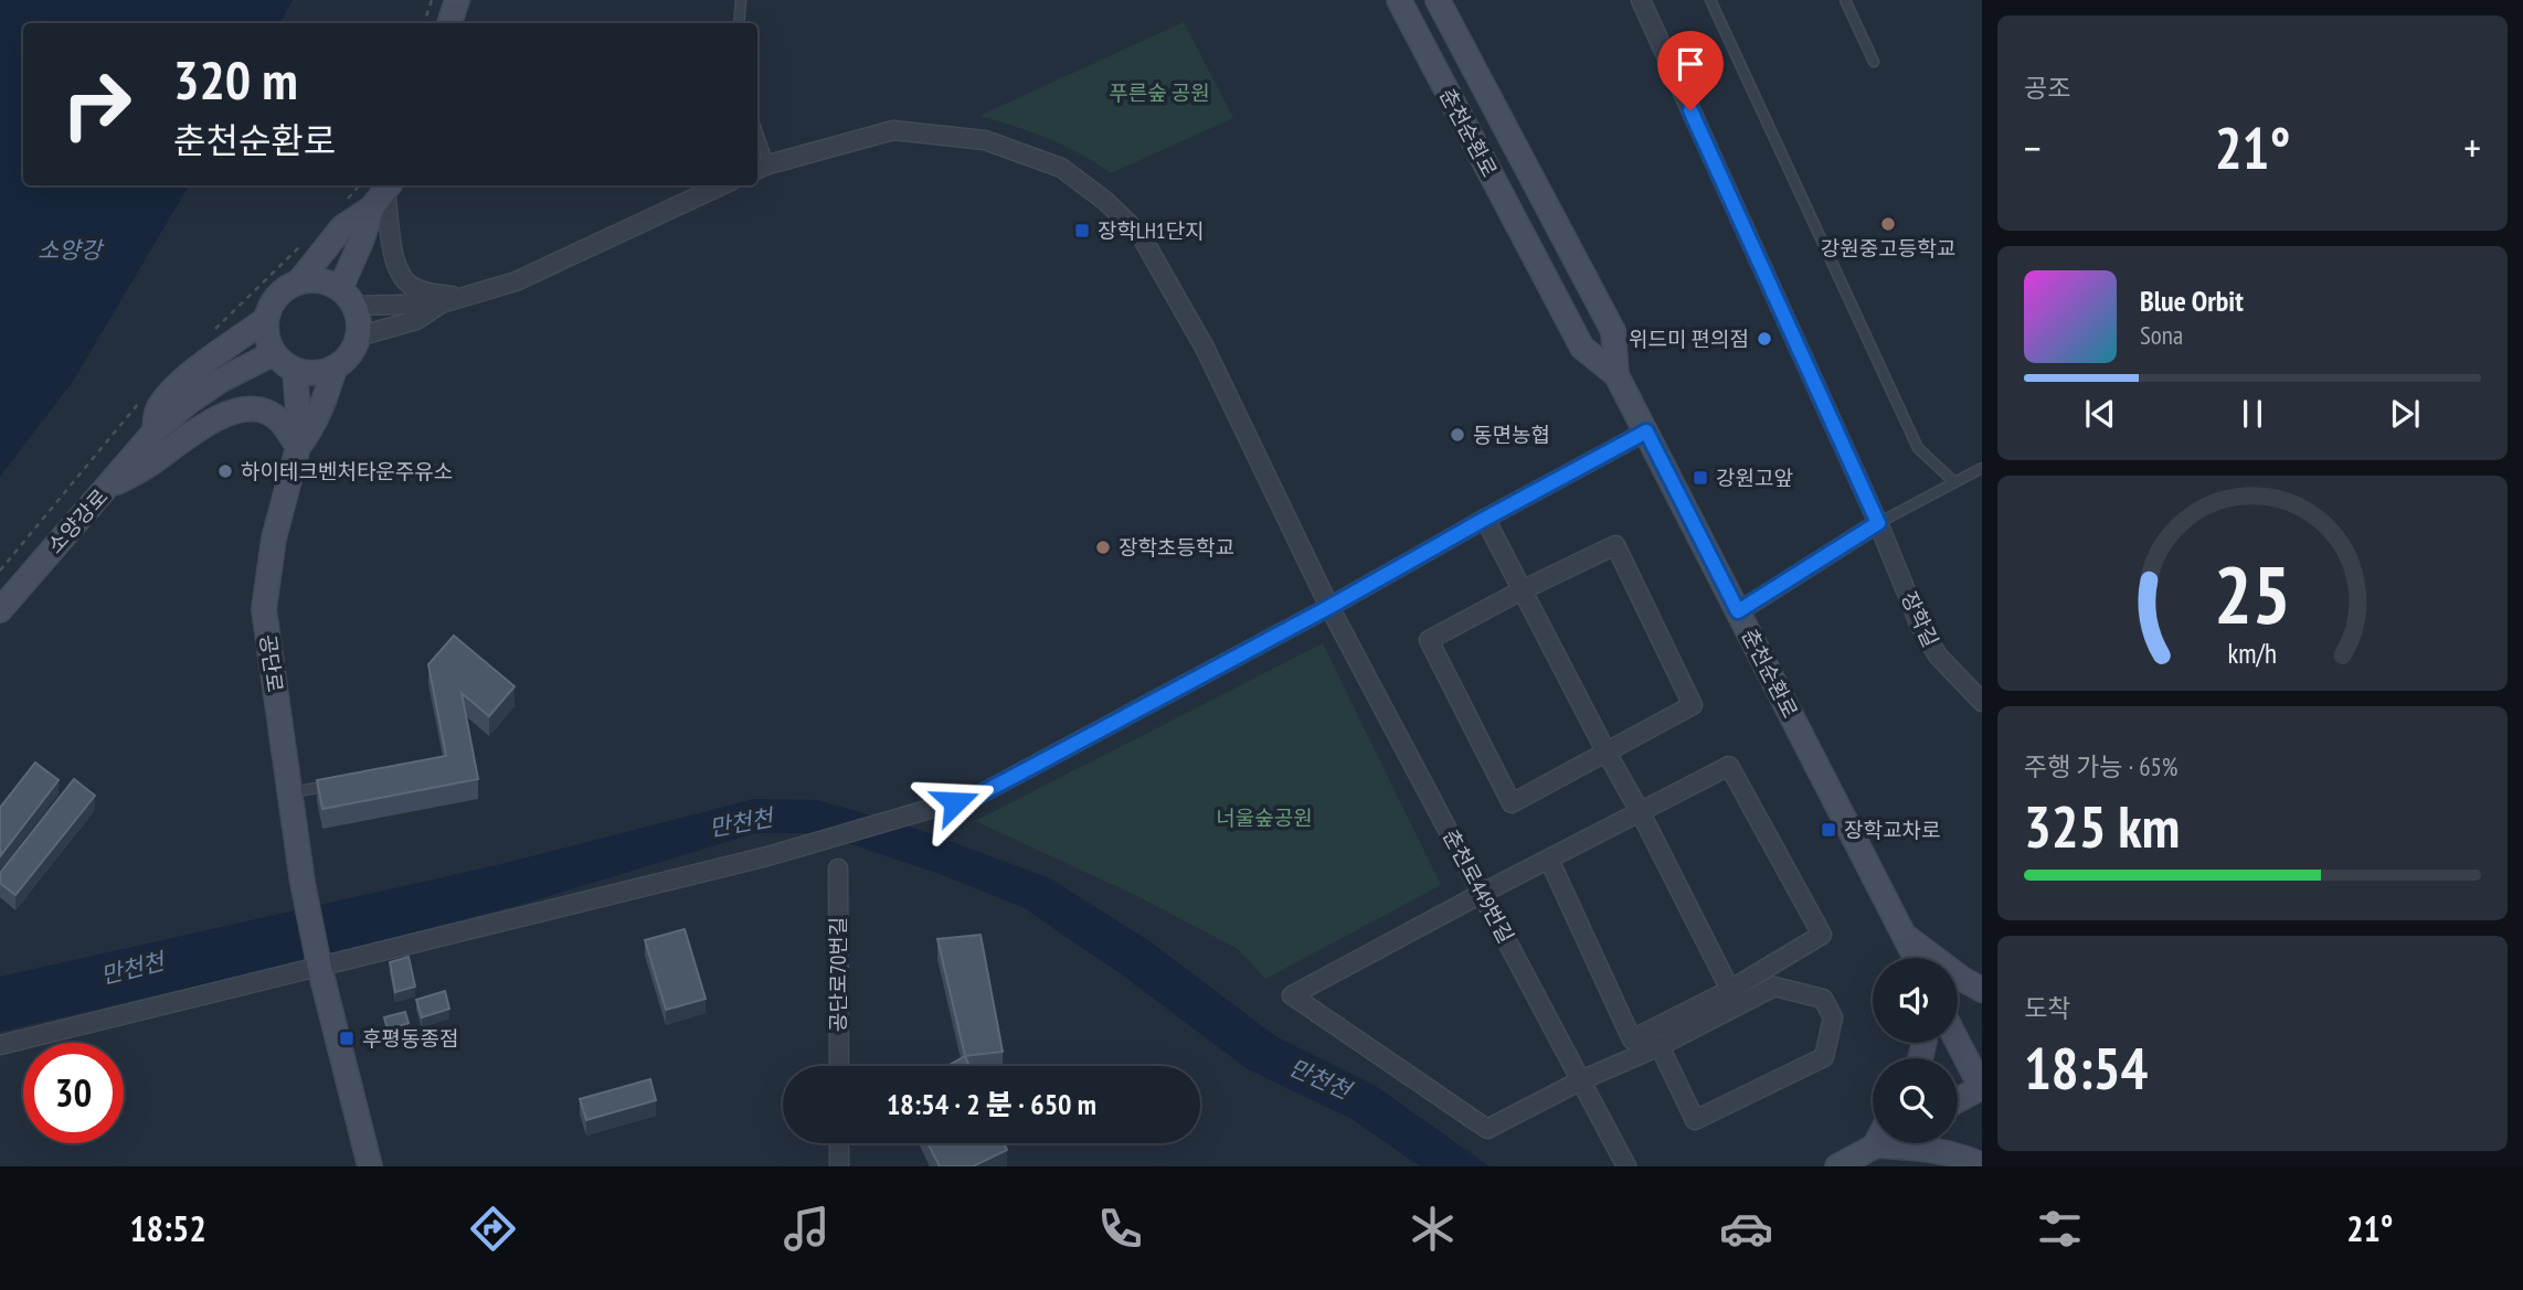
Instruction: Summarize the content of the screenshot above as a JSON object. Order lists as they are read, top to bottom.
{
  "streets": {
    "street": [
      "춘천순환로",
      "소양강로",
      "장학길",
      "공단로",
      "춘천로449번길",
      "공단로70번길"
    ]
  },
  "crossings": [
    ["소양강로", "공단로"]
  ],
  "water": ["소양강", "만천천"],
  "parks": ["푸른숲 공원", "너울숲공원"],
  "places": {
    "other": [
      "강원중고등학교",
      "위드미 편의점",
      "동면농협",
      "하이테크벤처타운주유소",
      "장학초등학교"
    ],
    "transit": [
      "장학LH1단지",
      "강원고앞",
      "장학교차로",
      "후평동종점"
    ]
  },
  "page": {
    "tile": [
      "공조",
      ["주행 가능 · 65%", "325 km"],
      ["도착", "18:54"]
    ],
    "turn": ["320 m", "춘천순환로"],
    "heat": ["−", "21°", "+"],
    "song": ["Blue Orbit", "Sona"],
    "limit": "30",
    "trip": "18:54 · 2 분 · 650 m",
    "tabs": ["18:52", "21°"],
    "gauge": ["25", "km/h"]
  }
}
